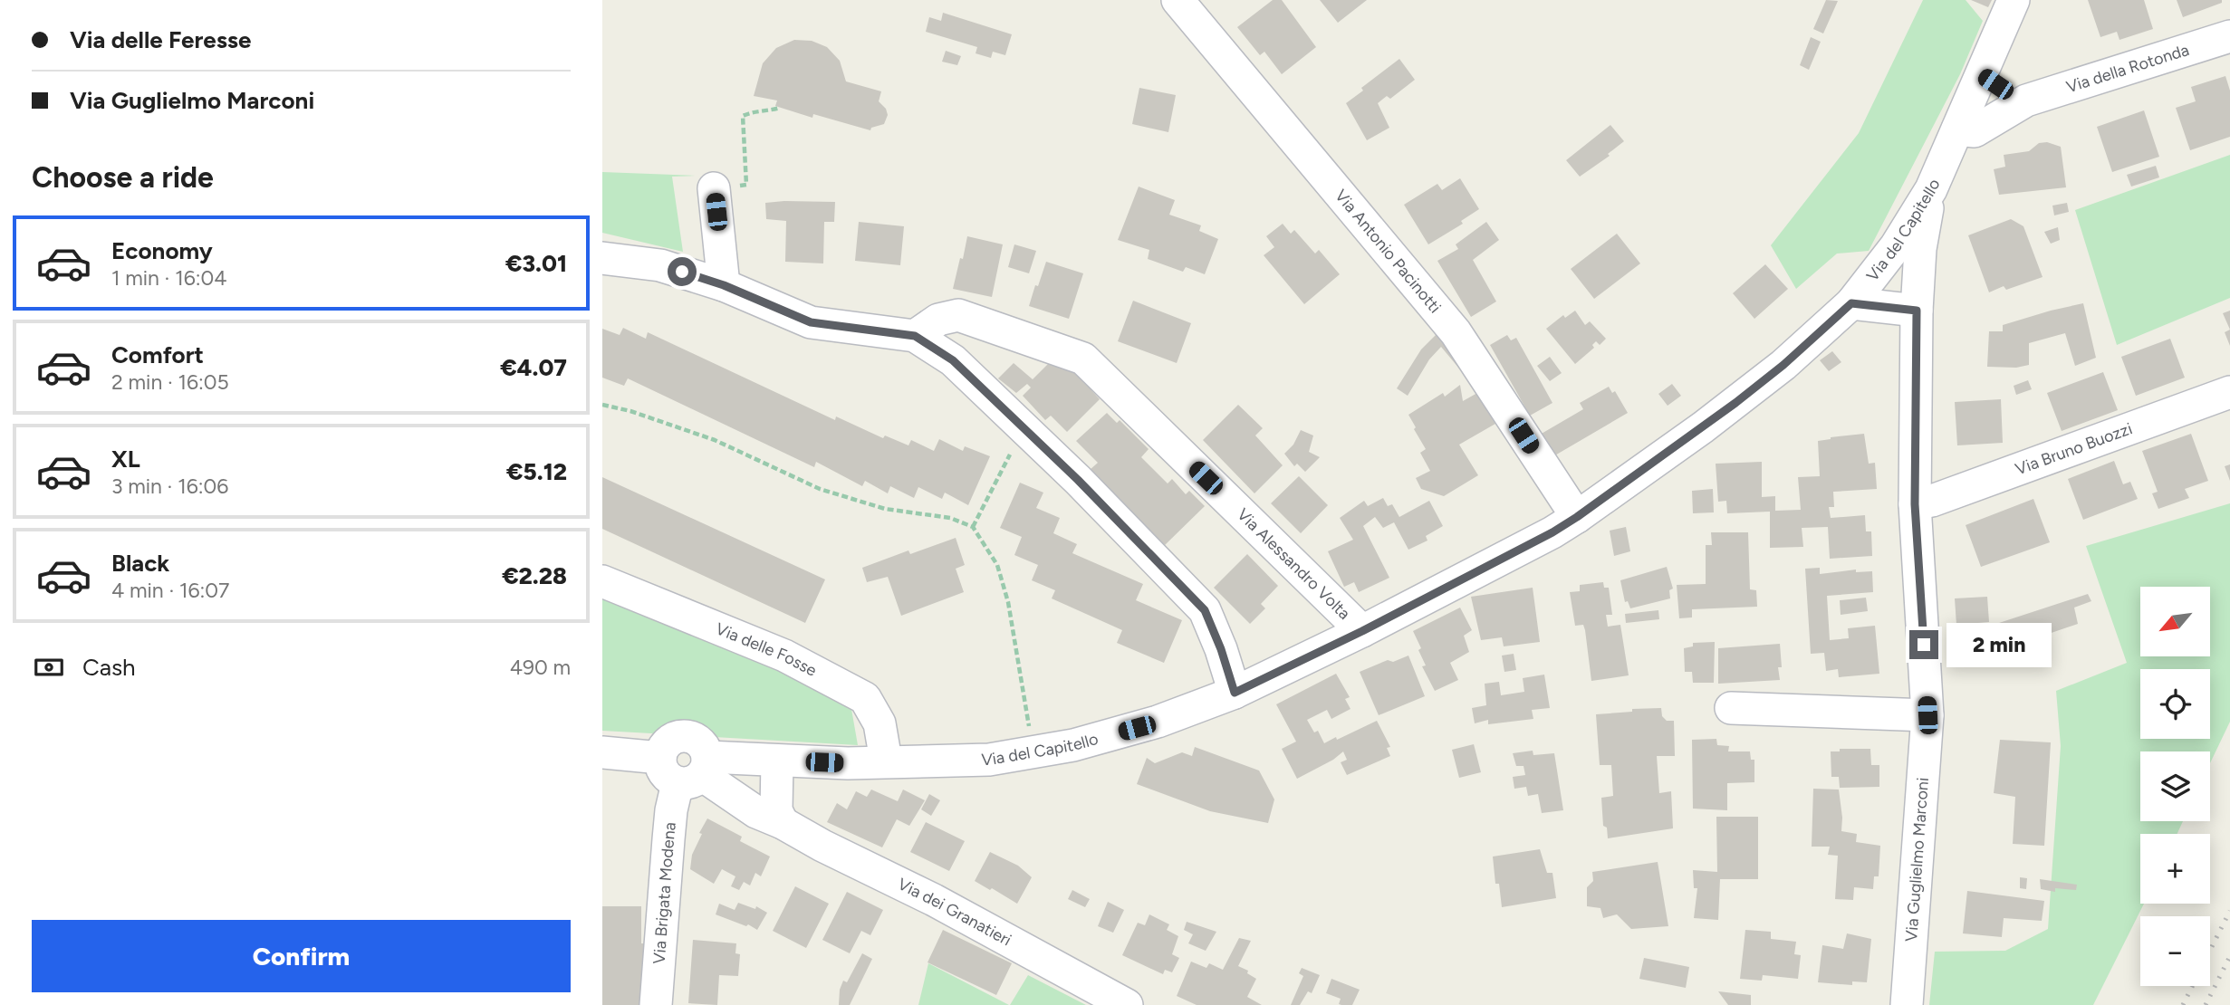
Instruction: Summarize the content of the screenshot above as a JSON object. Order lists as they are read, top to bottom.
{
  "streets": {
    "street": [
      "Via della Rotonda",
      "Via del Capitello",
      "Via Antonio Pacinotti",
      "Via Bruno Buozzi",
      "Via Alessandro Volta",
      "Via delle Fosse",
      "Via Guglielmo Marconi",
      "Via Brigata Modena",
      "Via dei Granatieri"
    ]
  },
  "crossings": [
    ["Via della Rotonda", "Via del Capitello"],
    ["Via del Capitello", "Via Antonio Pacinotti"],
    ["Via del Capitello", "Via Alessandro Volta"],
    ["Via del Capitello", "Via delle Fosse"],
    ["Via del Capitello", "Via Guglielmo Marconi"],
    ["Via del Capitello", "Via Brigata Modena"],
    ["Via del Capitello", "Via dei Granatieri"],
    ["Via Bruno Buozzi", "Via Guglielmo Marconi"],
    ["Via Brigata Modena", "Via dei Granatieri"]
  ],
  "north": "bottom left",
  "page": {
    "banner": ["Via delle Feresse", "Via Guglielmo Marconi"],
    "heading": "Choose a ride",
    "list": [
      {
        "name": "Economy",
        "note": "1 min · 16:04",
        "value": "€3.01"
      },
      {
        "name": "Comfort",
        "note": "2 min · 16:05",
        "value": "€4.07"
      },
      {
        "name": "XL",
        "note": "3 min · 16:06",
        "value": "€5.12"
      },
      {
        "name": "Black",
        "note": "4 min · 16:07",
        "value": "€2.28"
      }
    ],
    "map_buttons": ["+", "−"],
    "bubble": "2 min",
    "pay": ["Cash", "490 m"],
    "buttons": "Confirm"
  }
}
